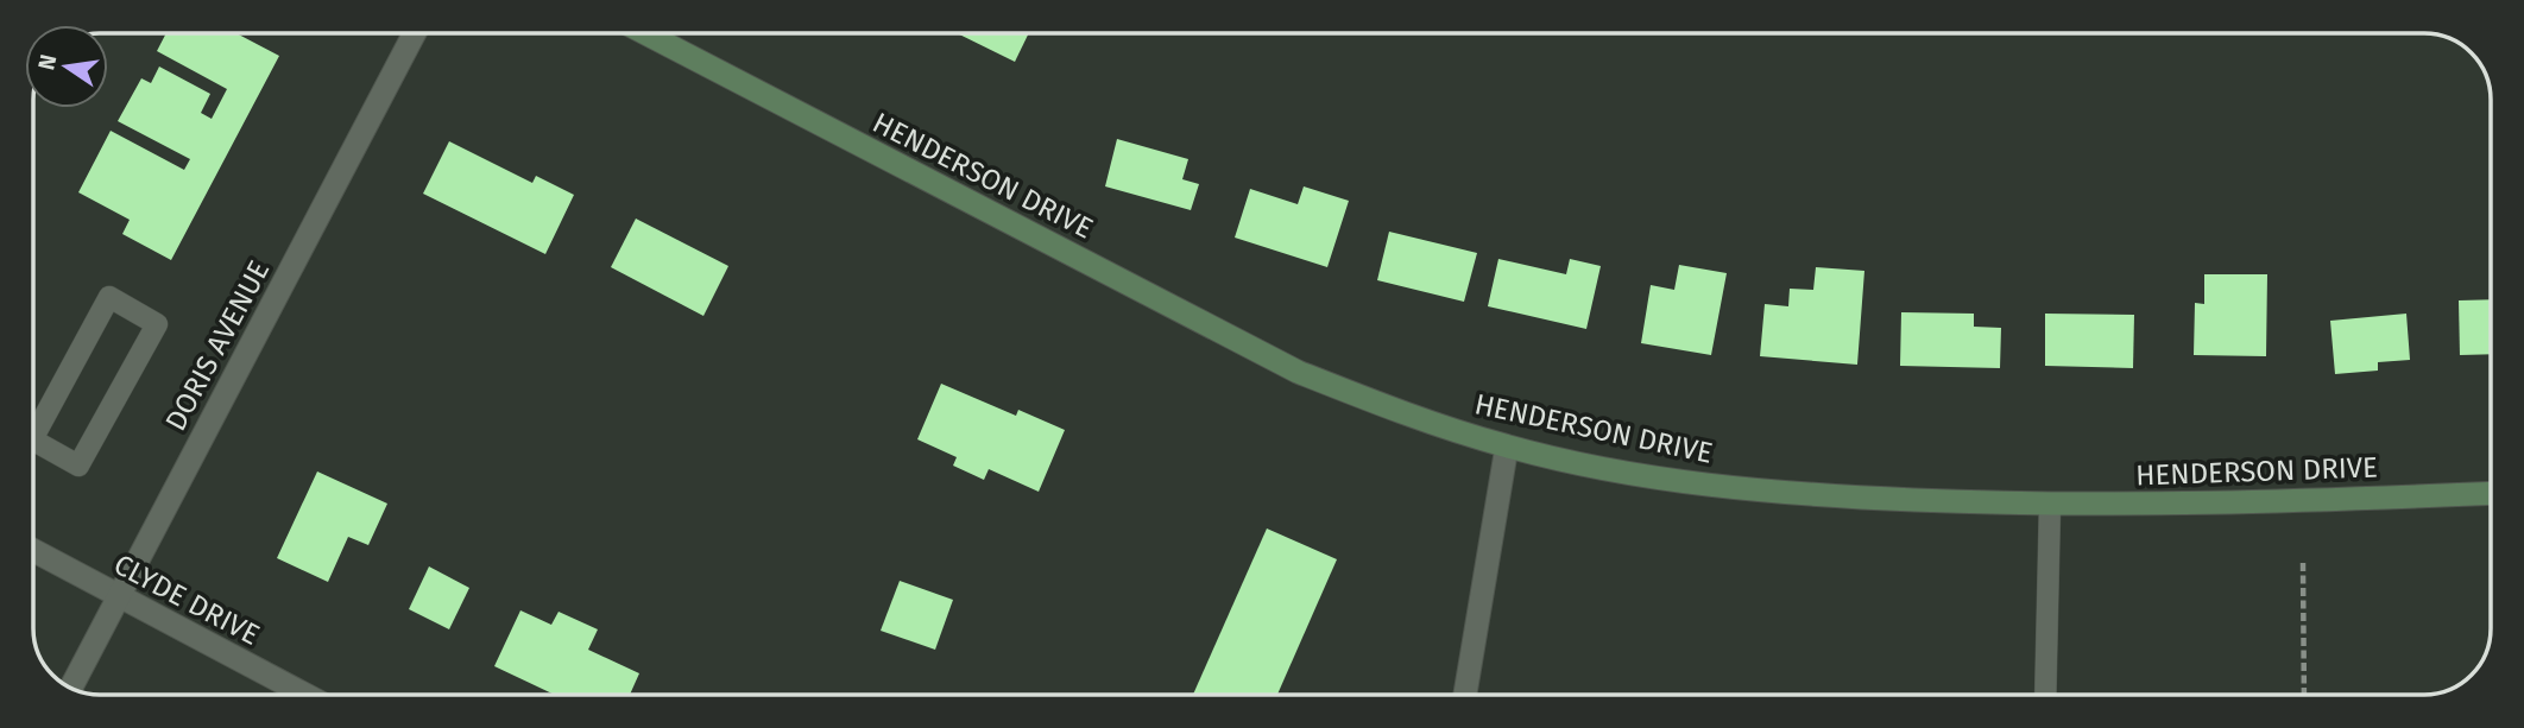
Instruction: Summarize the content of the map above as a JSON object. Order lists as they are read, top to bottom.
{
  "streets": {
    "main road": ["HENDERSON DRIVE"],
    "street": ["DORIS AVENUE", "CLYDE DRIVE"]
  },
  "crossings": [
    ["DORIS AVENUE", "CLYDE DRIVE"]
  ],
  "north": "left"
}
